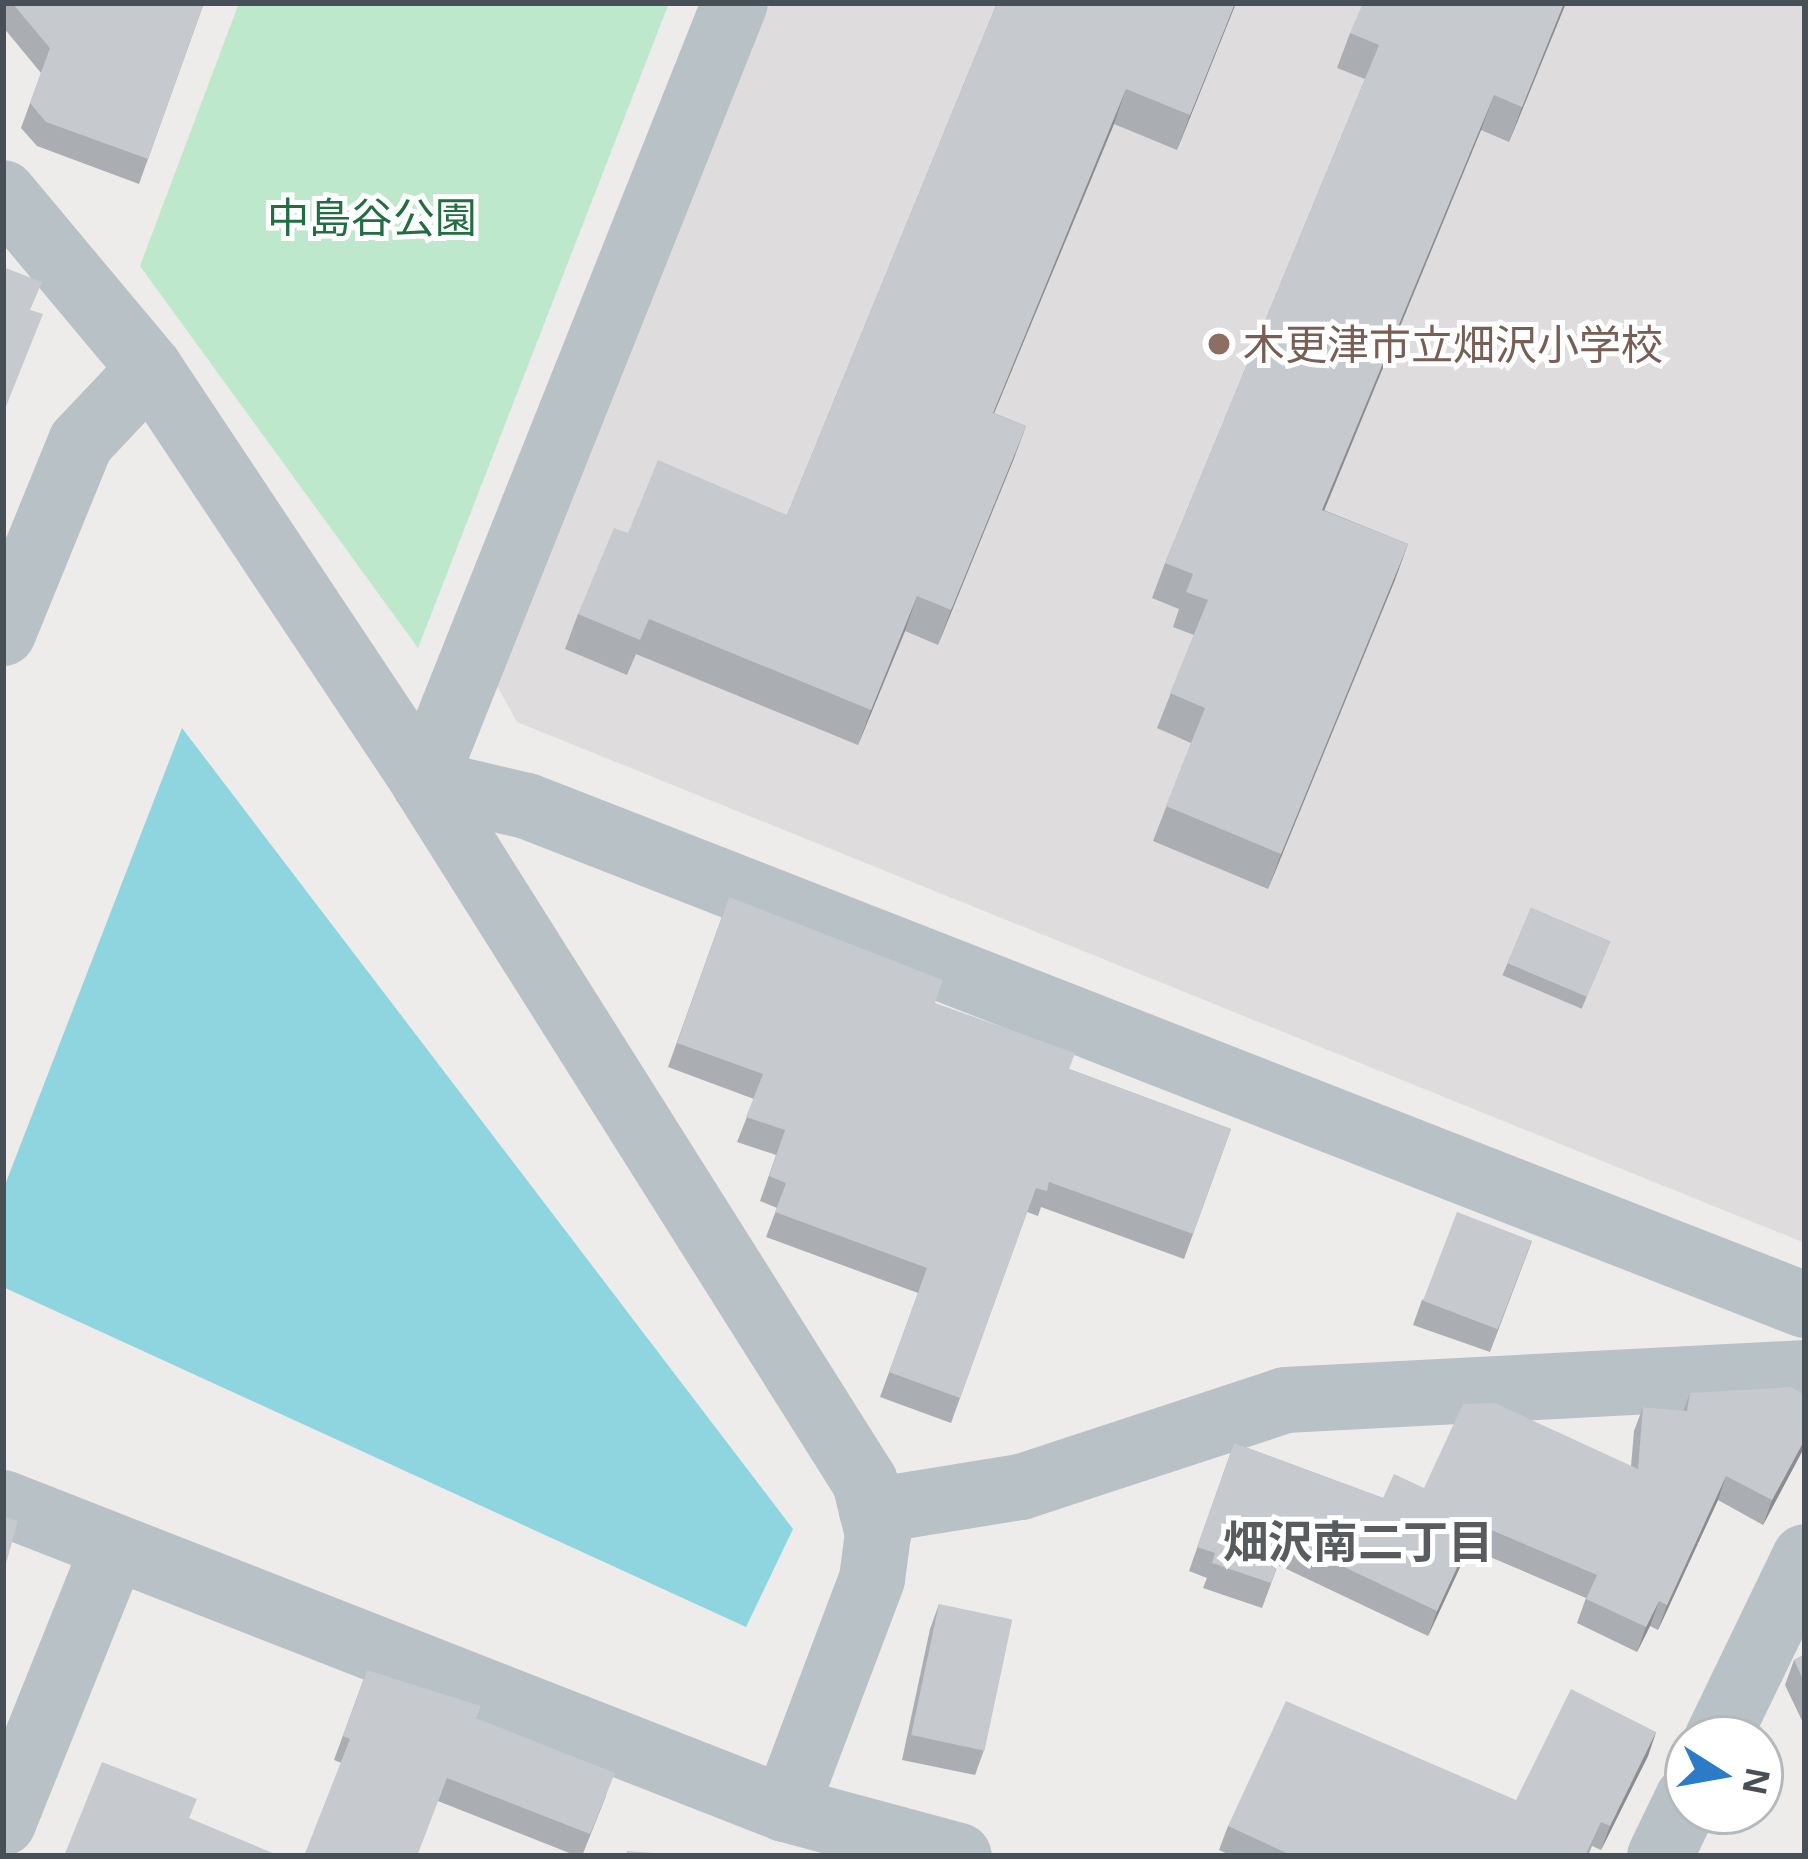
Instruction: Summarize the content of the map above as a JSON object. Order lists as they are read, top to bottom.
{
  "districts": ["畑沢南二丁目"],
  "parks": ["中島谷公園"],
  "places": ["木更津市立畑沢小学校"],
  "north": "right"
}
